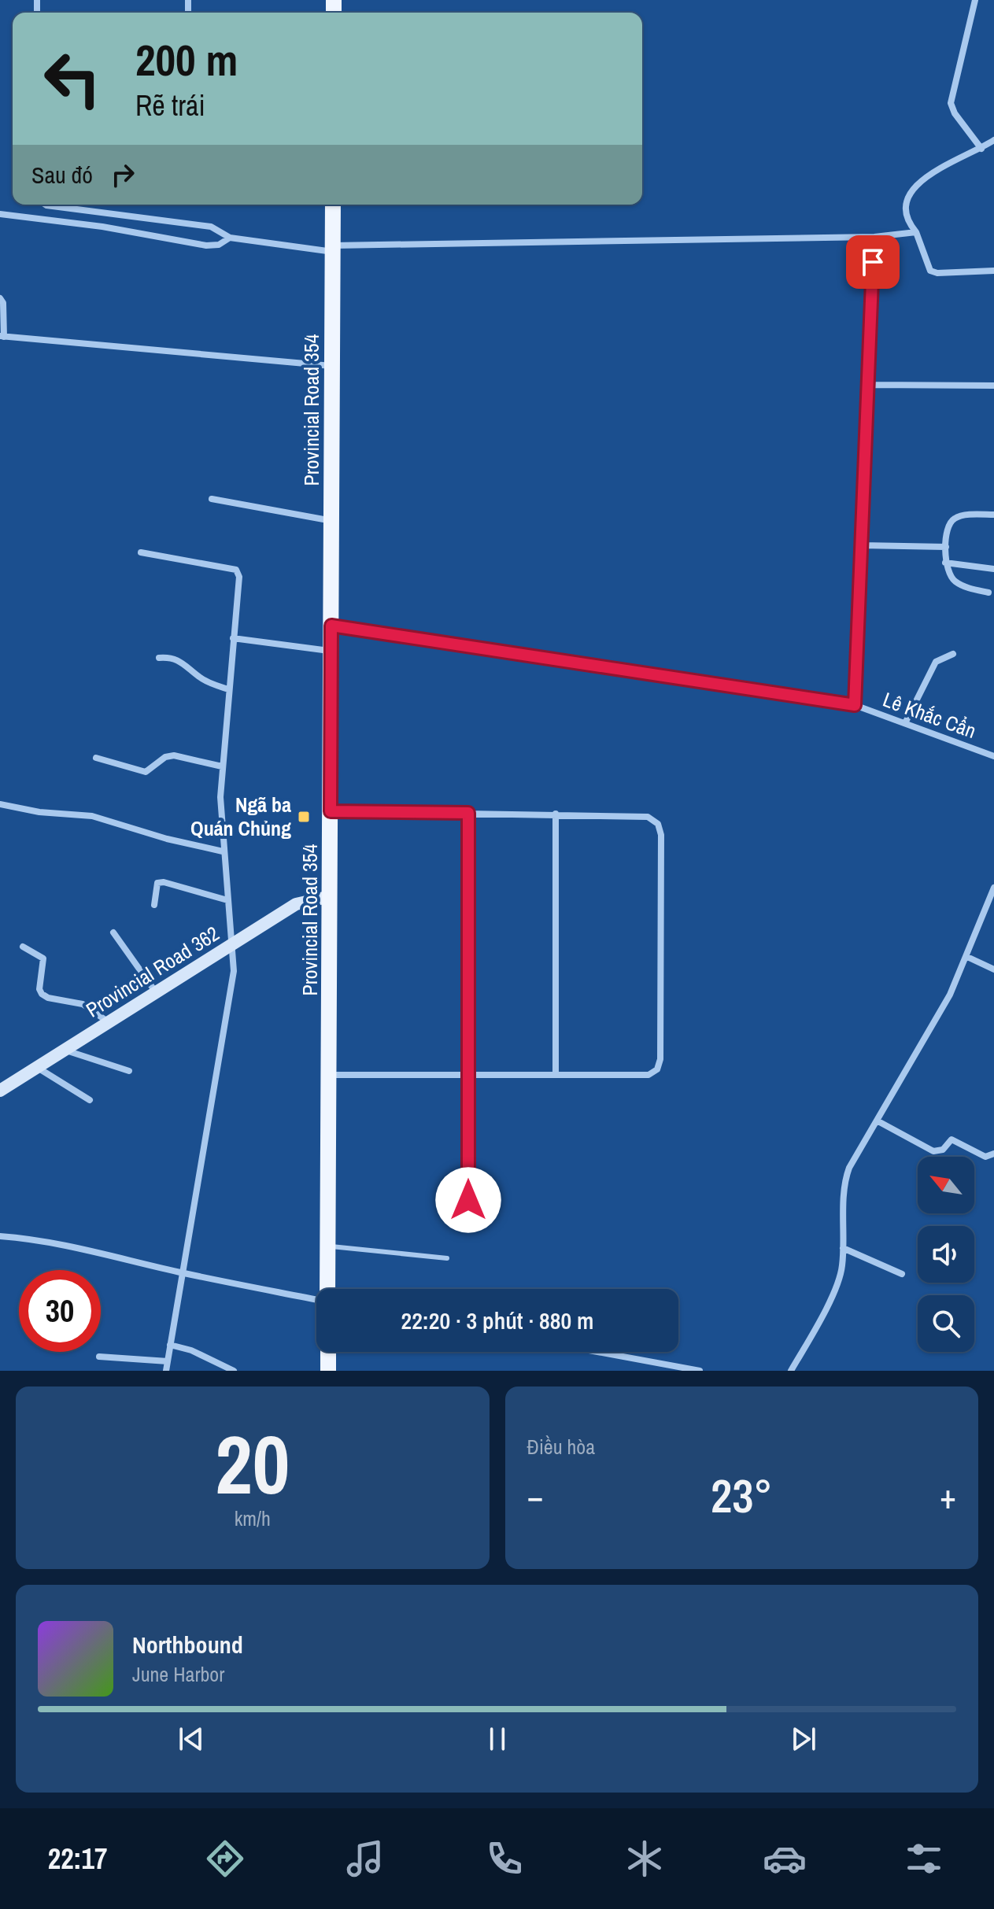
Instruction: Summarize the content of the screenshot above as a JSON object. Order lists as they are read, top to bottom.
{
  "streets": {
    "main road": ["Provincial Road 354", "Provincial Road 362"],
    "street": ["Lê Khắc Cẩn"]
  },
  "crossings": [
    ["Provincial Road 354", "Lê Khắc Cẩn"],
    ["Provincial Road 354", "Provincial Road 362"]
  ],
  "places": {
    "transit": ["Ngã ba Quán Chủng"]
  },
  "north": "top left",
  "page": {
    "turn": ["200 m", "Rẽ trái"],
    "then": "Sau đó",
    "limit": "30",
    "trip": "22:20 · 3 phút · 880 m",
    "tile": [
      ["20", "km/h"],
      "Điều hòa"
    ],
    "heat": ["−", "23°", "+"],
    "song": ["Northbound", "June Harbor"],
    "tabs": "22:17"
  }
}
